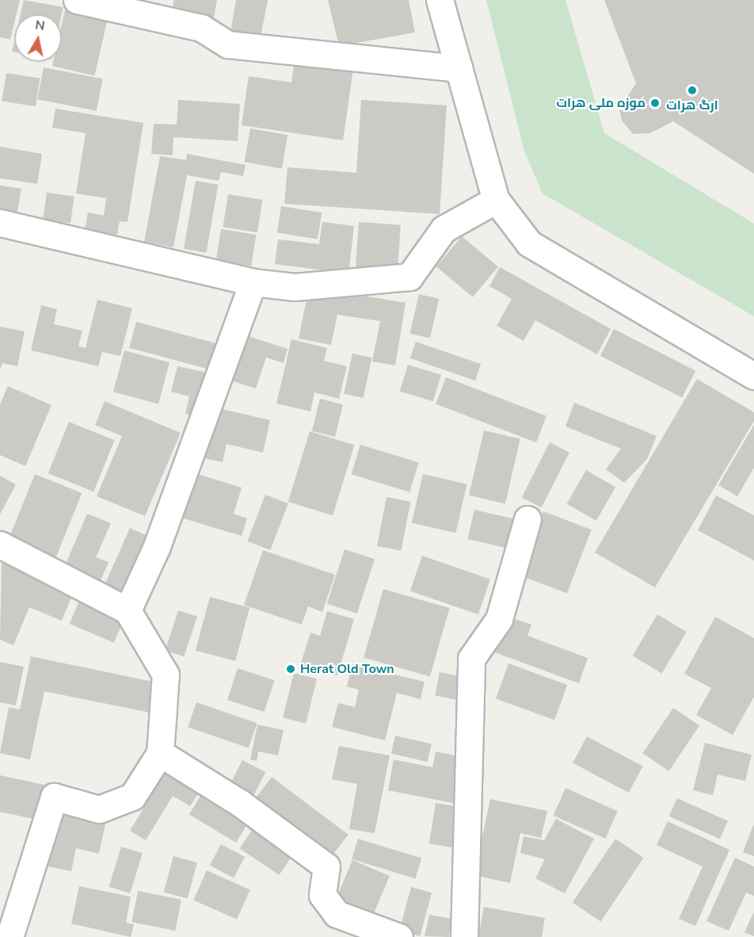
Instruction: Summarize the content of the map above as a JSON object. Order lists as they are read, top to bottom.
{
  "places": ["ارگ هرات", "موزه ملی هرات", "Herat Old Town"],
  "north": "top"
}
